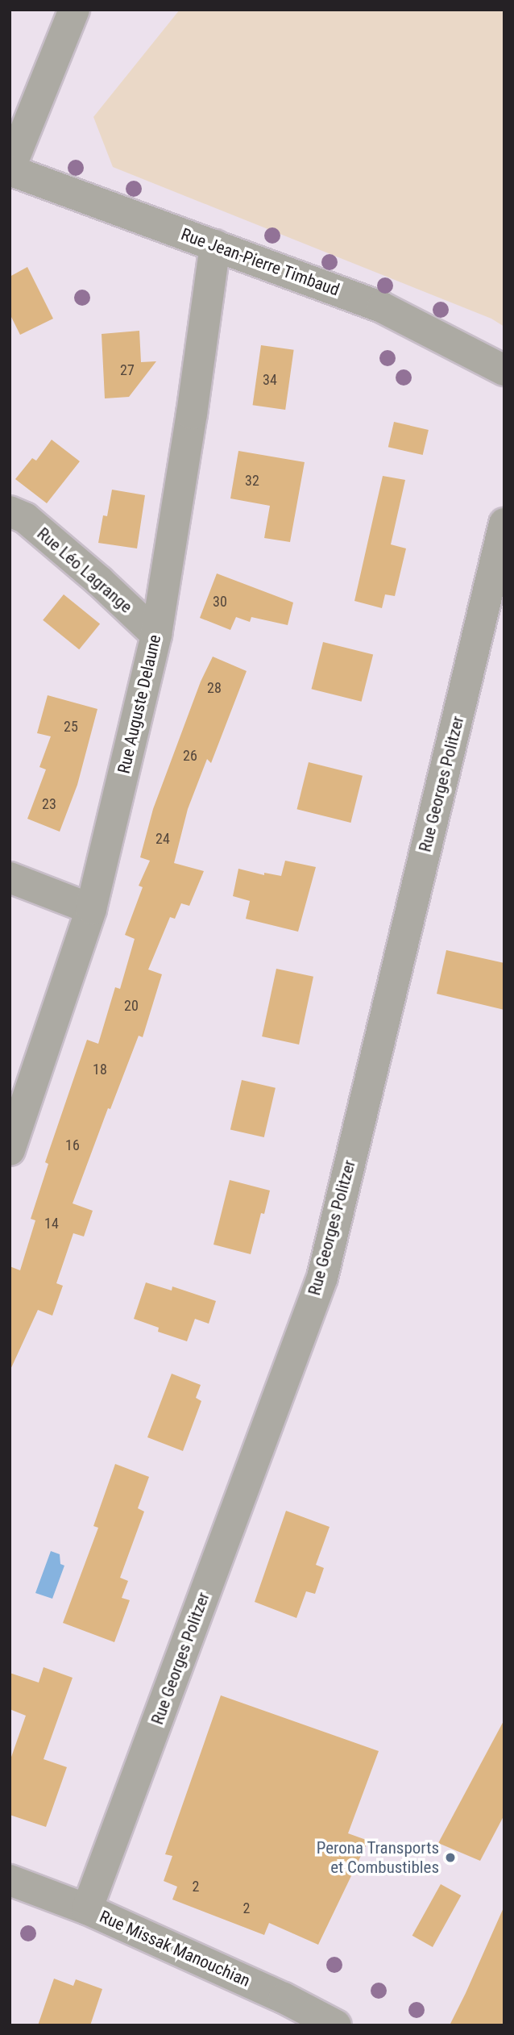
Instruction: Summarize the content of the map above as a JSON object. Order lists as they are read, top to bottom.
{
  "streets": {
    "street": [
      "Rue Jean-Pierre Timbaud",
      "Rue Léo Lagrange",
      "Rue Auguste Delaune",
      "Rue Georges Politzer",
      "Rue Missak Manouchian"
    ]
  },
  "crossings": [
    ["Rue Jean-Pierre Timbaud", "Rue Auguste Delaune"],
    ["Rue Léo Lagrange", "Rue Auguste Delaune"],
    ["Rue Georges Politzer", "Rue Missak Manouchian"]
  ],
  "places": ["Perona Transports et Combustibles"],
  "house_numbers": [
    "27",
    "34",
    "32",
    "30",
    "28",
    "25",
    "26",
    "23",
    "24",
    "20",
    "18",
    "16",
    "14",
    "2",
    "2"
  ]
}
